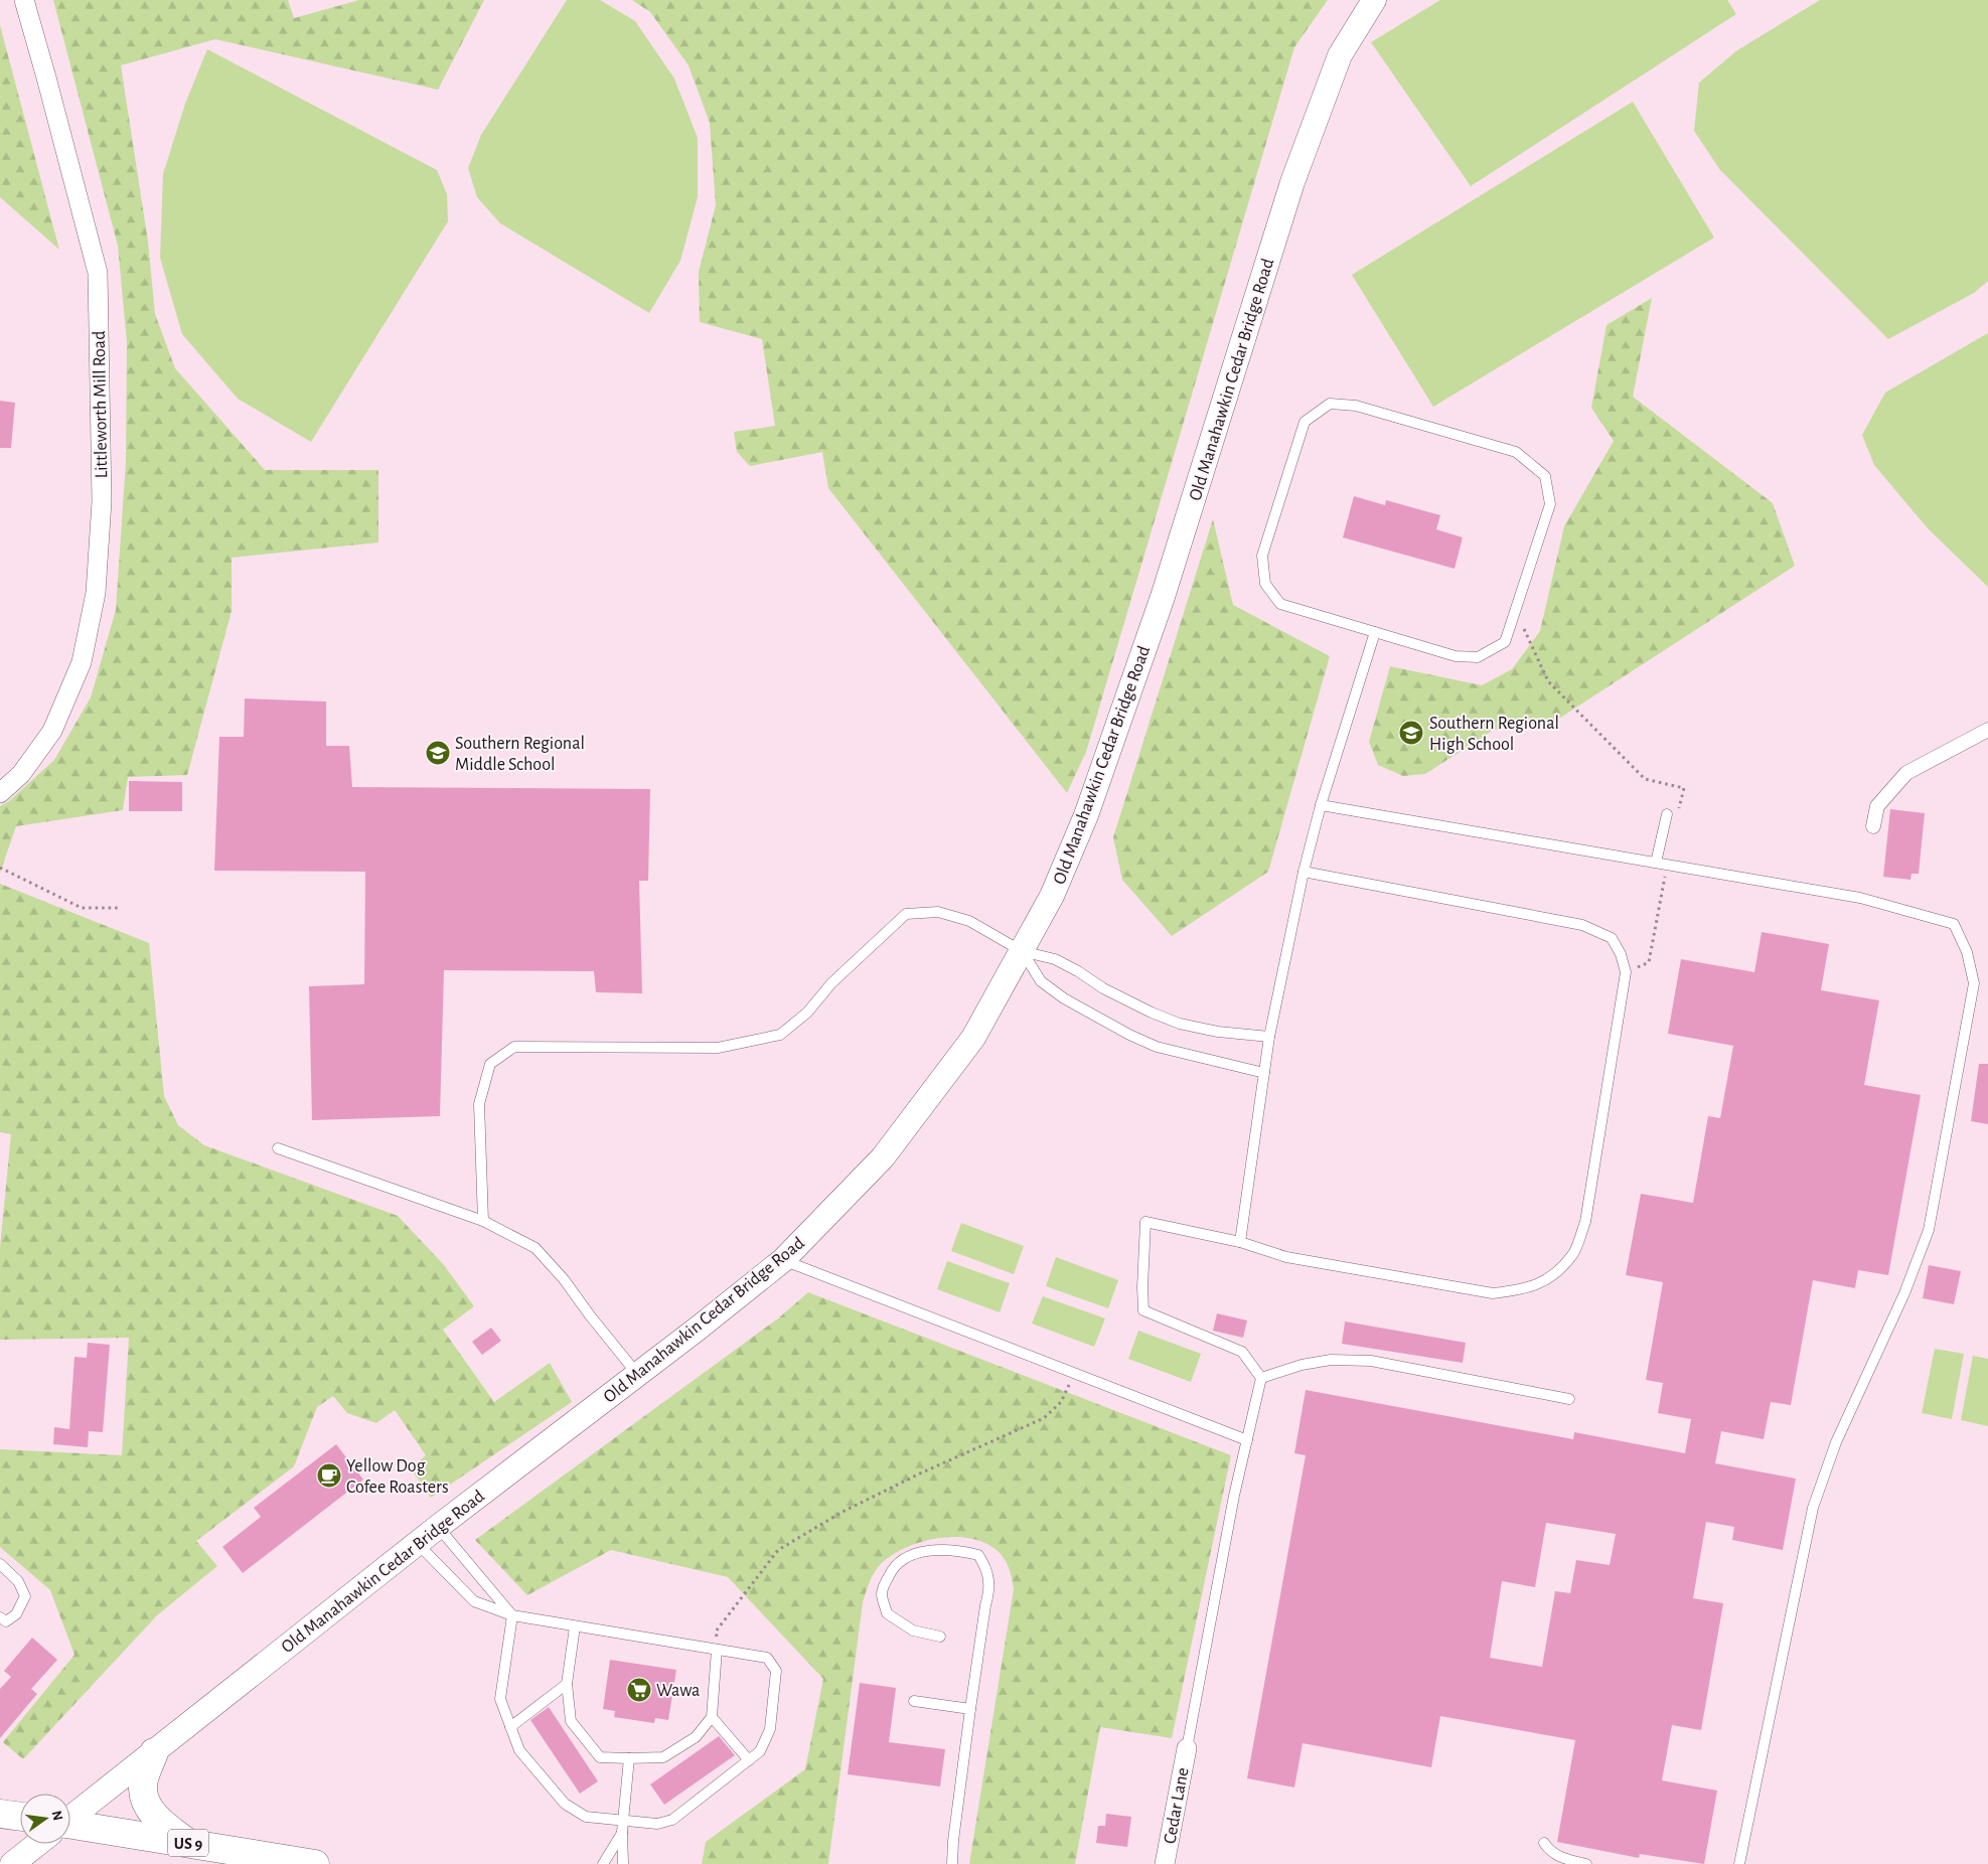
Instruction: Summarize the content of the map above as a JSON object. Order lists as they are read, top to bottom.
{
  "streets": {
    "highway": ["US 9"],
    "street": ["Old Manahawkin Cedar Bridge Road", "Littleworth Mill Road", "Cedar Lane"]
  },
  "places": {
    "school or university": ["Southern Regional High School", "Southern Regional Middle School"],
    "cafe": ["Yellow Dog Cofee Roasters"],
    "supermarket": ["Wawa"]
  },
  "north": "right"
}
